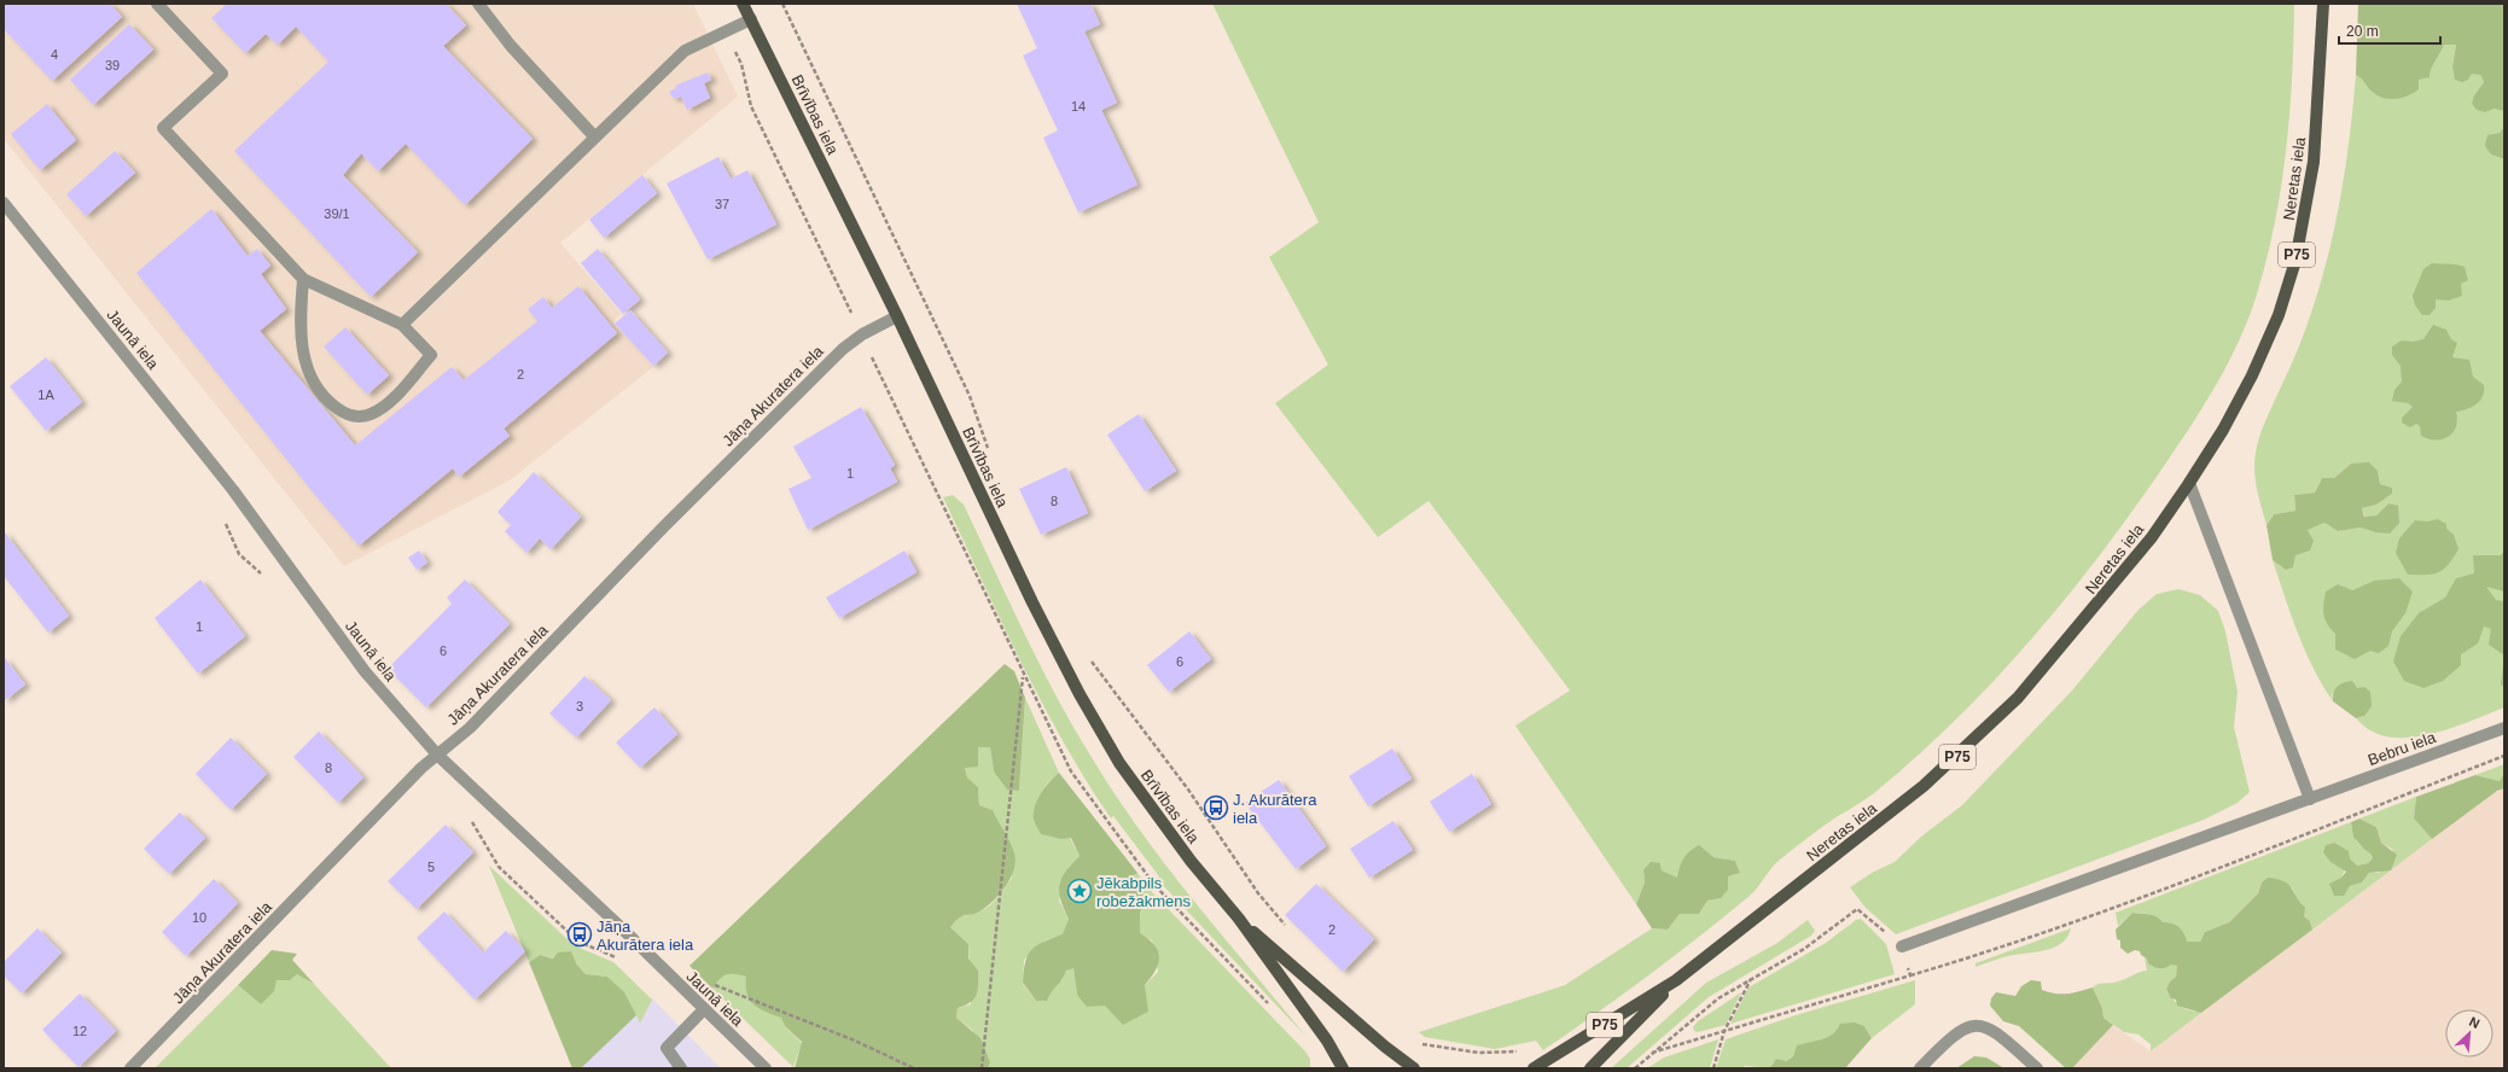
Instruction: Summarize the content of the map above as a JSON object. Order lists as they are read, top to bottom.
{
  "streets": {
    "main road": ["Brīvības iela", "Neretas iela", "P75"],
    "street": ["Jaunā iela", "Jāņa Akuratera iela", "Bebru iela"]
  },
  "crossings": [
    ["Brīvības iela", "Jāņa Akuratera iela"],
    ["Neretas iela", "P75"],
    ["Jaunā iela", "Jāņa Akuratera iela"]
  ],
  "places": {
    "bus stop": ["J. Akurātera iela", "Jāņa Akurātera iela"],
    "place": ["Jēkabpils robežakmens"]
  },
  "house_numbers": [
    "4",
    "39",
    "14",
    "37",
    "39/1",
    "2",
    "1A",
    "1",
    "8",
    "1",
    "6",
    "6",
    "3",
    "8",
    "5",
    "10",
    "2",
    "12"
  ],
  "scale_bar": "20 m",
  "north": "top right"
}
